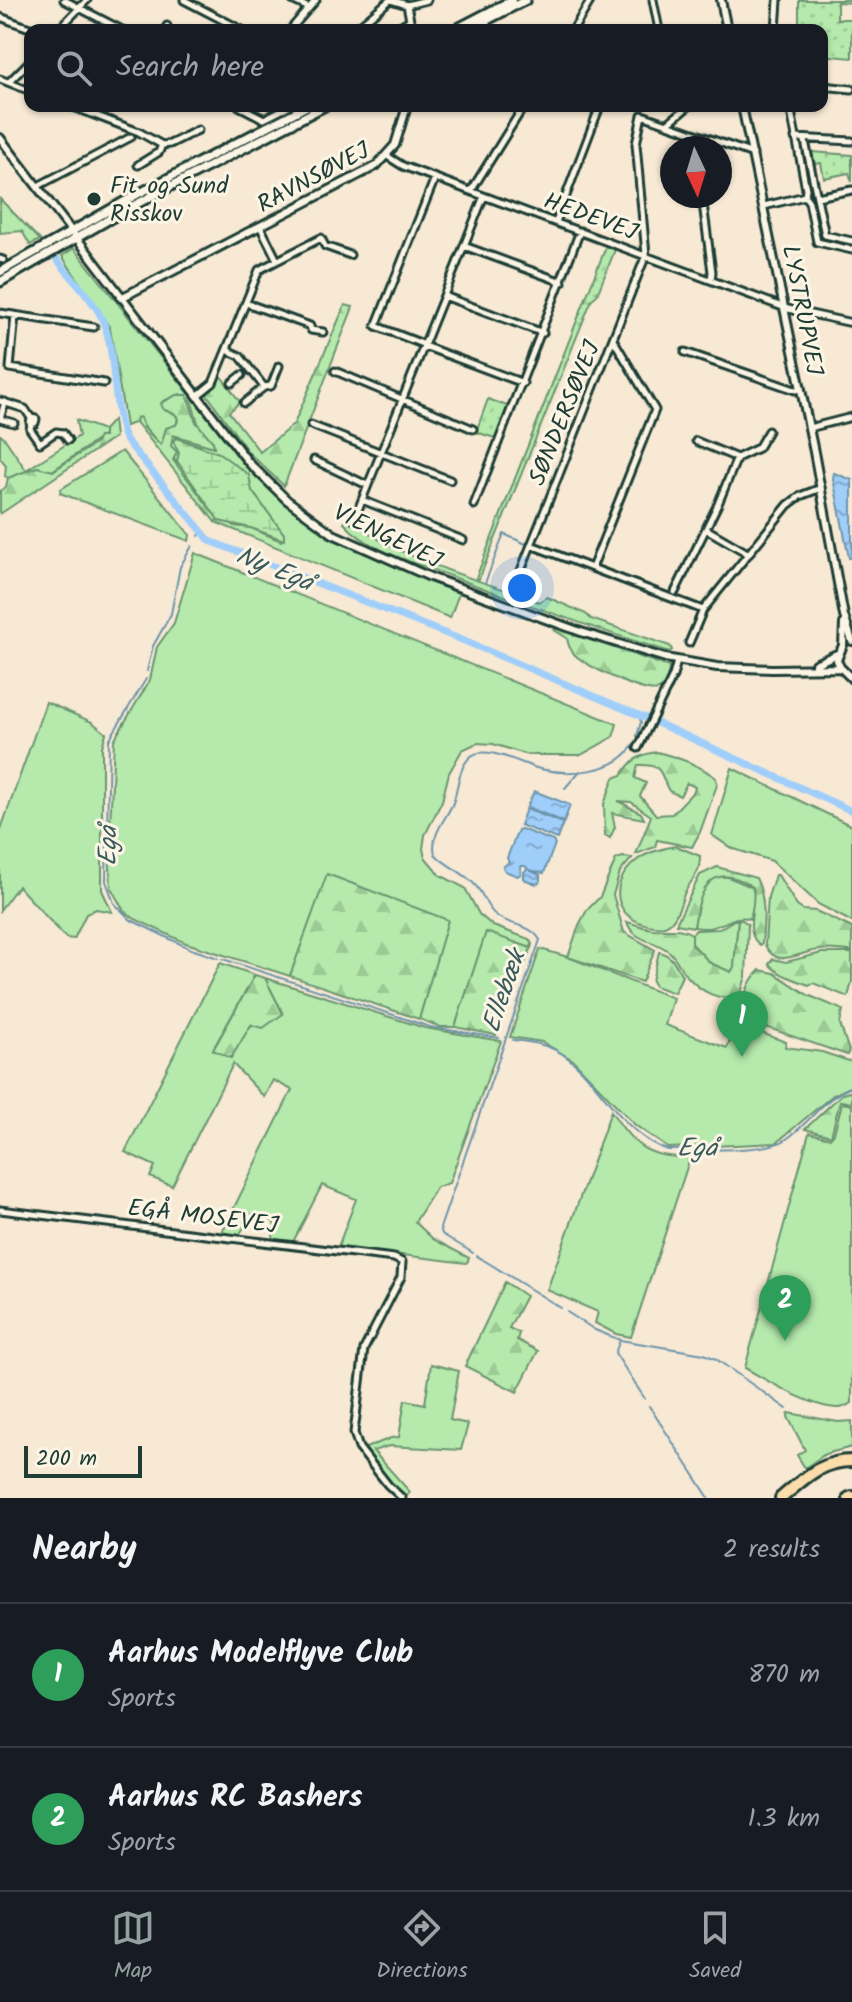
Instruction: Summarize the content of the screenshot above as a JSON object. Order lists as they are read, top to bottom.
{
  "streets": {
    "street": [
      "RAVNSØVEJ",
      "HEDEVEJ",
      "LYSTRUPVEJ",
      "SØNDERSØVEJ",
      "VIENGEVEJ",
      "EGÅ MOSEVEJ"
    ]
  },
  "crossings": [
    ["RAVNSØVEJ", "HEDEVEJ"],
    ["RAVNSØVEJ", "VIENGEVEJ"],
    ["HEDEVEJ", "LYSTRUPVEJ"],
    ["HEDEVEJ", "SØNDERSØVEJ"],
    ["LYSTRUPVEJ", "VIENGEVEJ"]
  ],
  "water": ["Ny Egå", "Egå", "Ellebæk"],
  "places": ["Fit og Sund Risskov"],
  "scale_bar": "200 m",
  "north": "bottom",
  "page": {
    "search": "Search here",
    "pins": ["1", "2"],
    "scale": "200 m",
    "heading": ["Nearby", "2 results"],
    "list": [
      {
        "mark": "1",
        "name": "Aarhus Modelflyve Club",
        "note": "Sports",
        "value": "870 m"
      },
      {
        "mark": "2",
        "name": "Aarhus RC Bashers",
        "note": "Sports",
        "value": "1.3 km"
      }
    ],
    "nav": ["Map", "Directions", "Saved"]
  }
}
